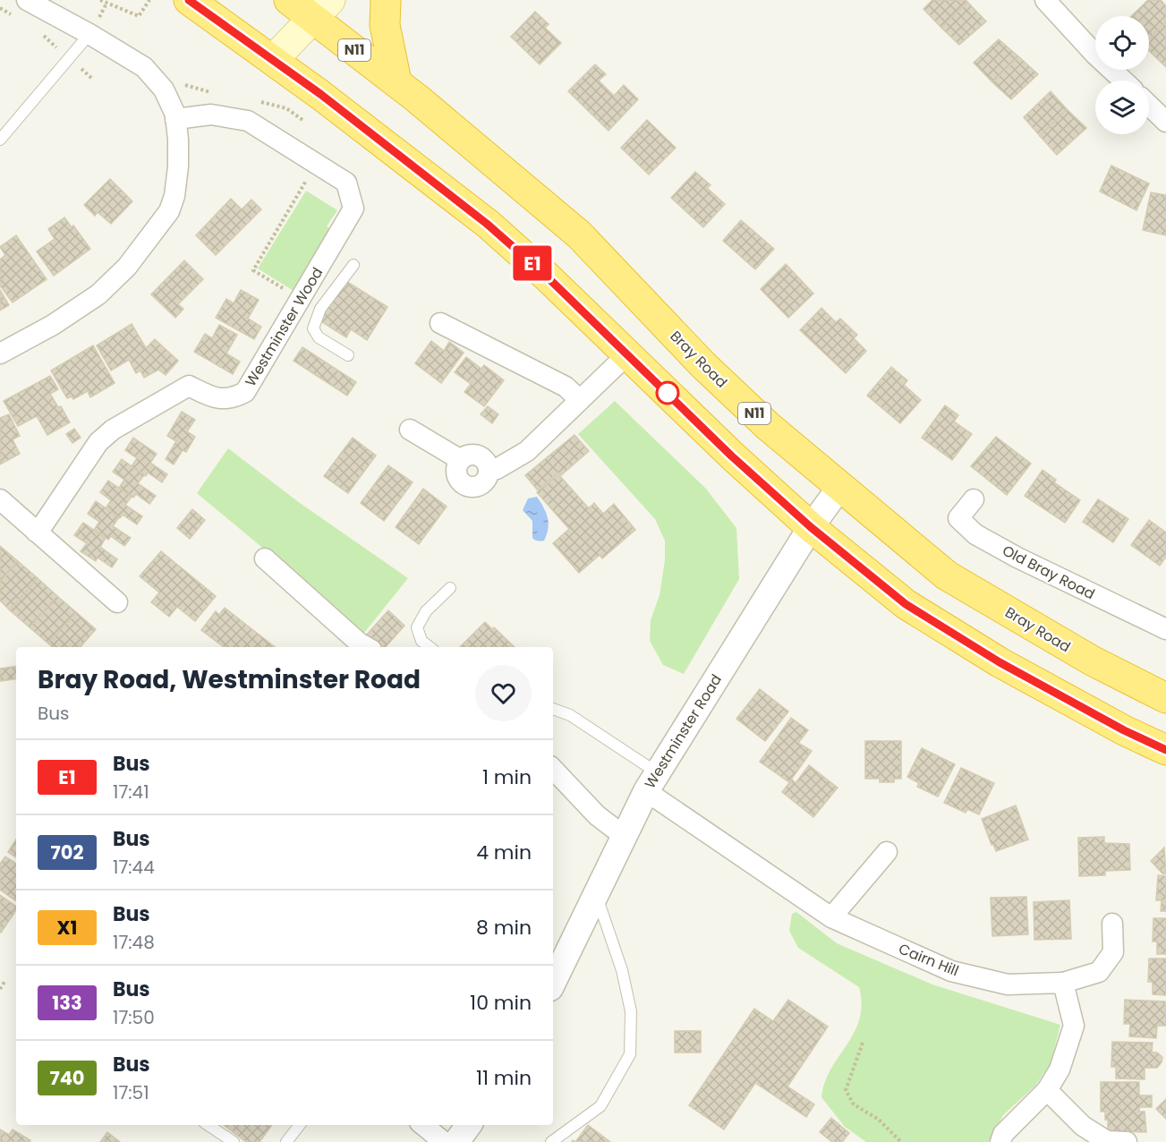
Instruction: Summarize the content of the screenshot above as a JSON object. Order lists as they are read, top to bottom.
{
  "streets": {
    "highway": ["N11", "Bray Road"],
    "street": [
      "Westminster Wood",
      "Old Bray Road",
      "Westminster Road",
      "Cairn Hill"
    ]
  },
  "crossings": [
    ["N11", "Bray Road"],
    ["Bray Road", "Westminster Road"],
    ["Westminster Road", "Cairn Hill"]
  ],
  "lines": ["bus line E1"],
  "page": {
    "on_map": "E1",
    "heading": ["Bray Road, Westminster Road", "Bus"],
    "list": [
      {
        "mark": "E1",
        "name": "Bus",
        "note": "17:41",
        "value": "1 min"
      },
      {
        "mark": "702",
        "name": "Bus",
        "note": "17:44",
        "value": "4 min"
      },
      {
        "mark": "X1",
        "name": "Bus",
        "note": "17:48",
        "value": "8 min"
      },
      {
        "mark": "133",
        "name": "Bus",
        "note": "17:50",
        "value": "10 min"
      },
      {
        "mark": "740",
        "name": "Bus",
        "note": "17:51",
        "value": "11 min"
      }
    ]
  }
}
